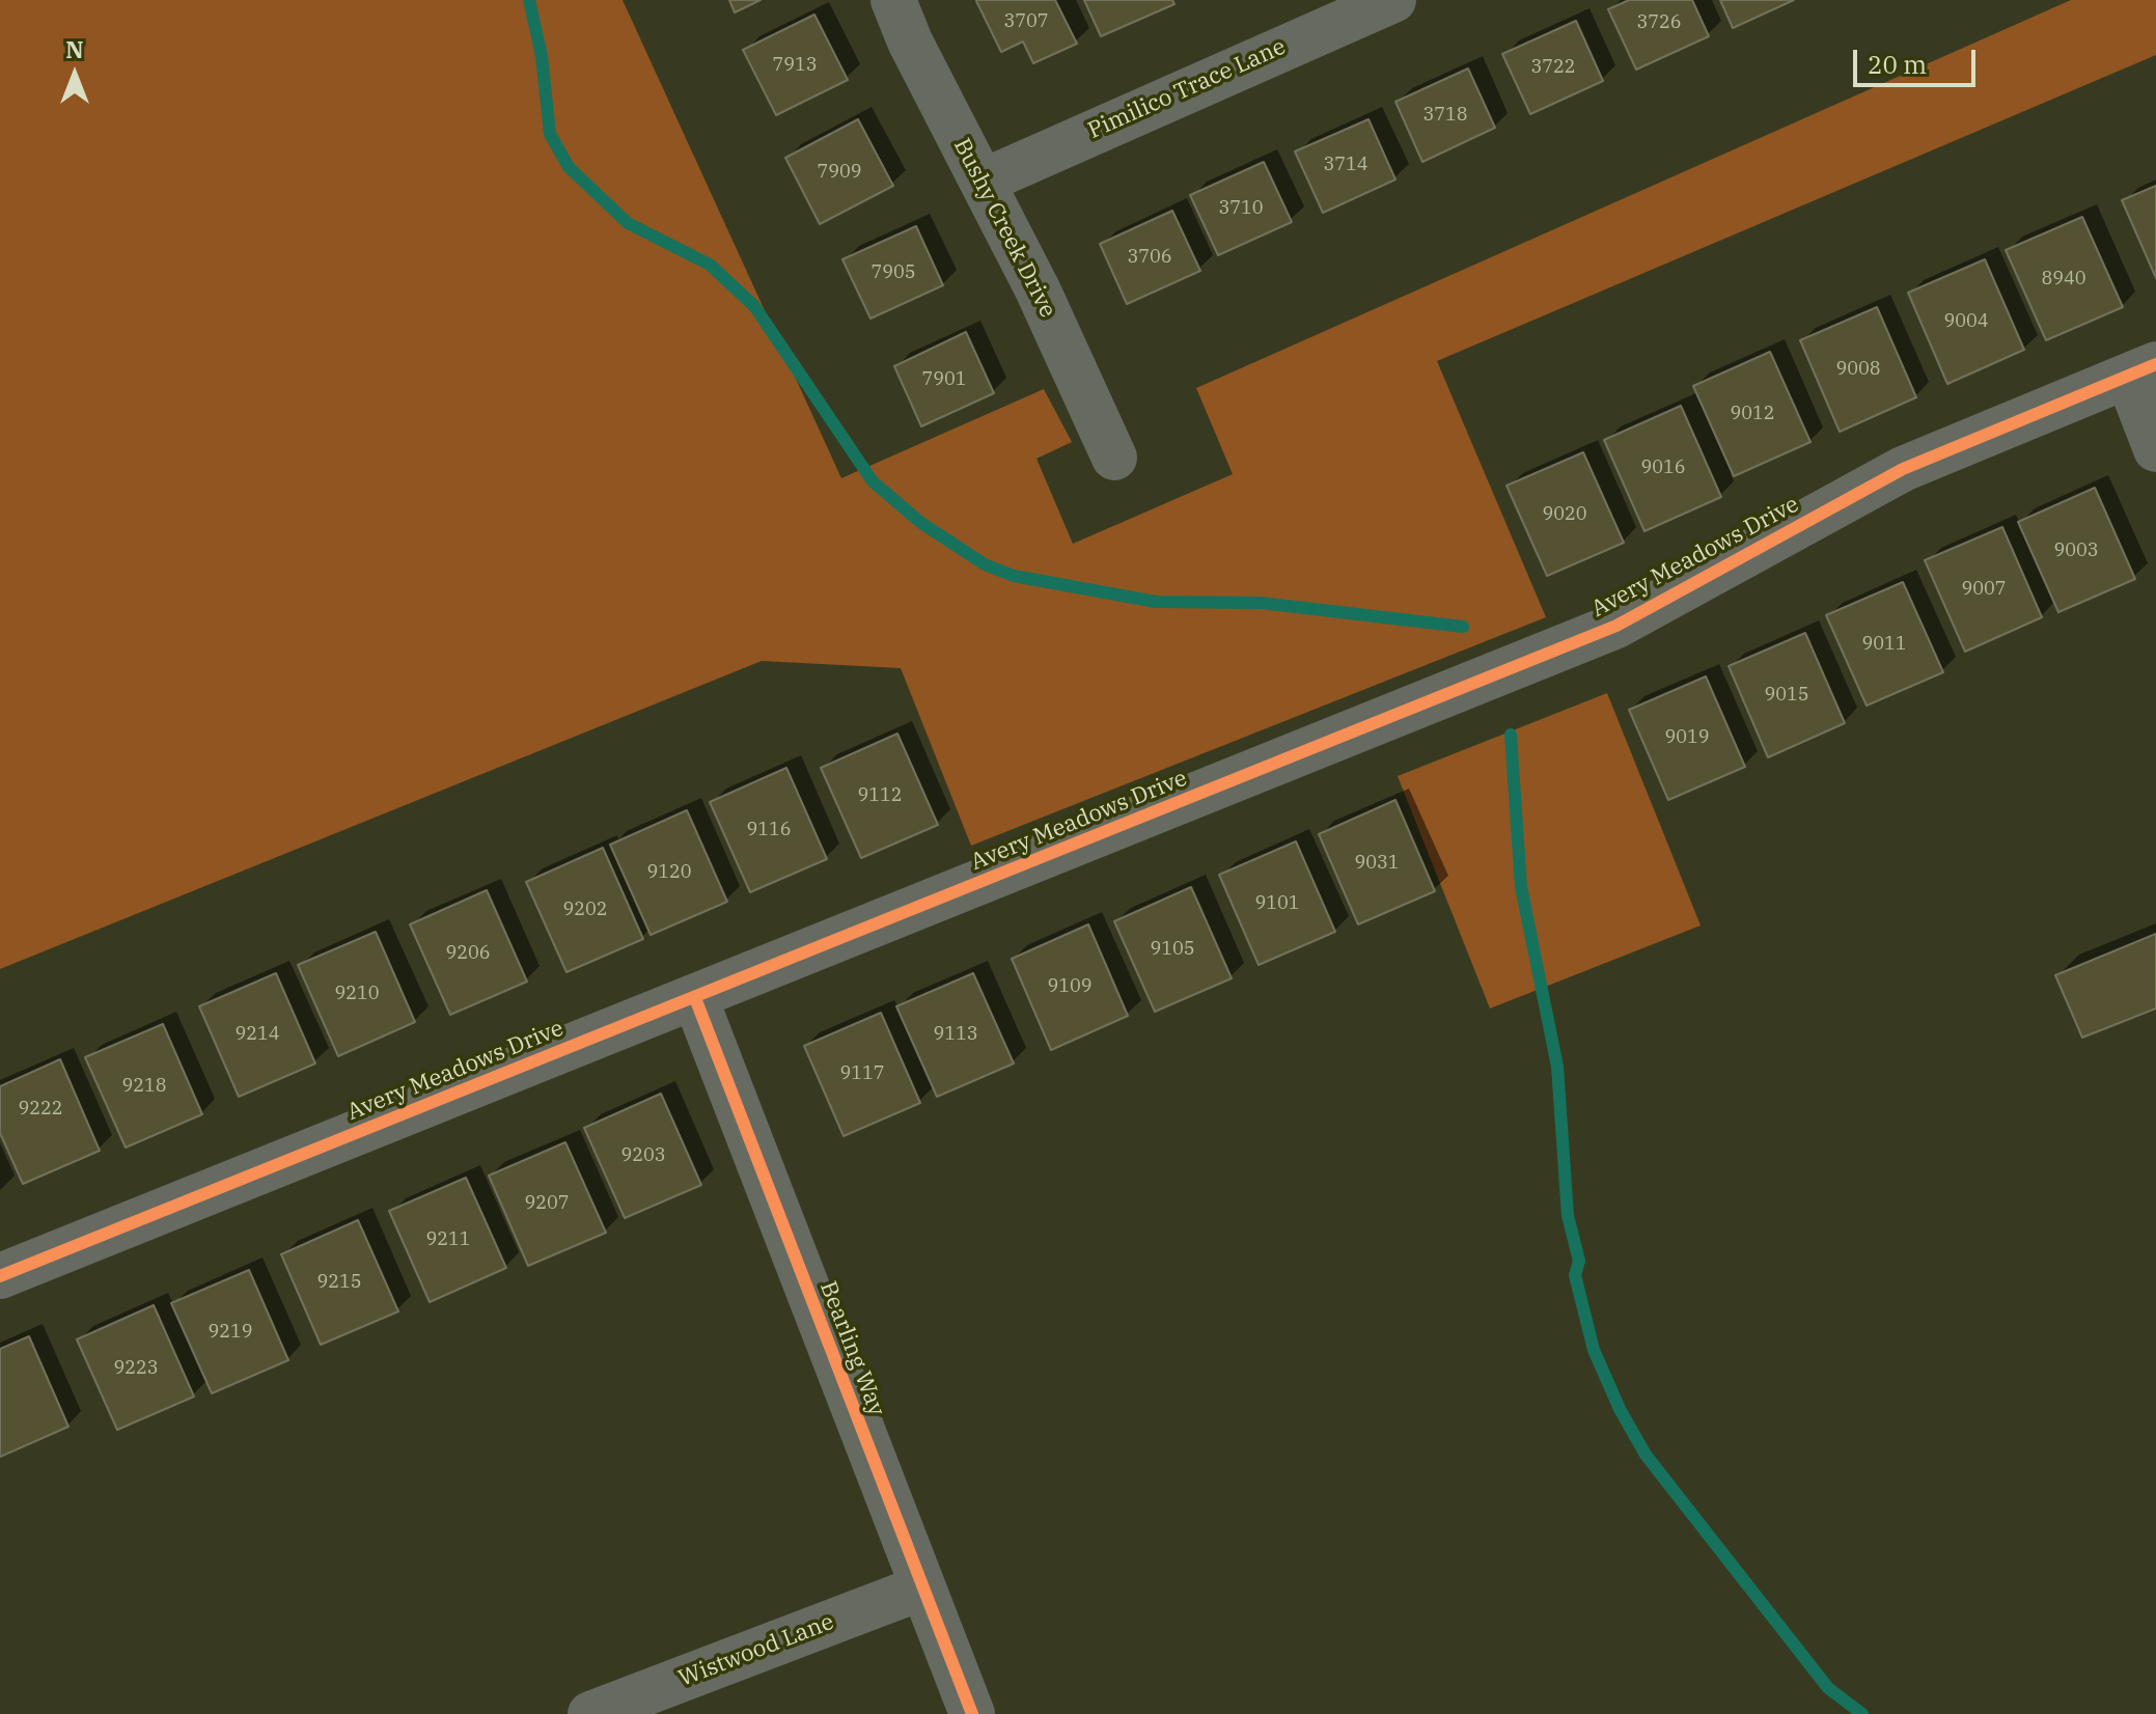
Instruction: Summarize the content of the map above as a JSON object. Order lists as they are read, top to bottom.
{
  "streets": {
    "street": [
      "Pimilico Trace Lane",
      "Bushy Creek Drive",
      "Avery Meadows Drive",
      "Bearling Way",
      "Wistwood Lane"
    ]
  },
  "crossings": [
    ["Pimilico Trace Lane", "Bushy Creek Drive"],
    ["Avery Meadows Drive", "Bearling Way"],
    ["Bearling Way", "Wistwood Lane"]
  ],
  "house_numbers": [
    "3707",
    "3726",
    "7913",
    "3722",
    "3718",
    "3714",
    "7909",
    "3710",
    "3706",
    "7905",
    "8940",
    "9004",
    "9008",
    "7901",
    "9012",
    "9016",
    "9020",
    "9003",
    "9007",
    "9011",
    "9015",
    "9019",
    "9112",
    "9116",
    "9031",
    "9120",
    "9101",
    "9202",
    "9105",
    "9206",
    "9109",
    "9210",
    "9214",
    "9113",
    "9117",
    "9218",
    "9222",
    "9203",
    "9207",
    "9211",
    "9215",
    "9219",
    "9223"
  ],
  "scale_bar": "20 m",
  "north": "top"
}
